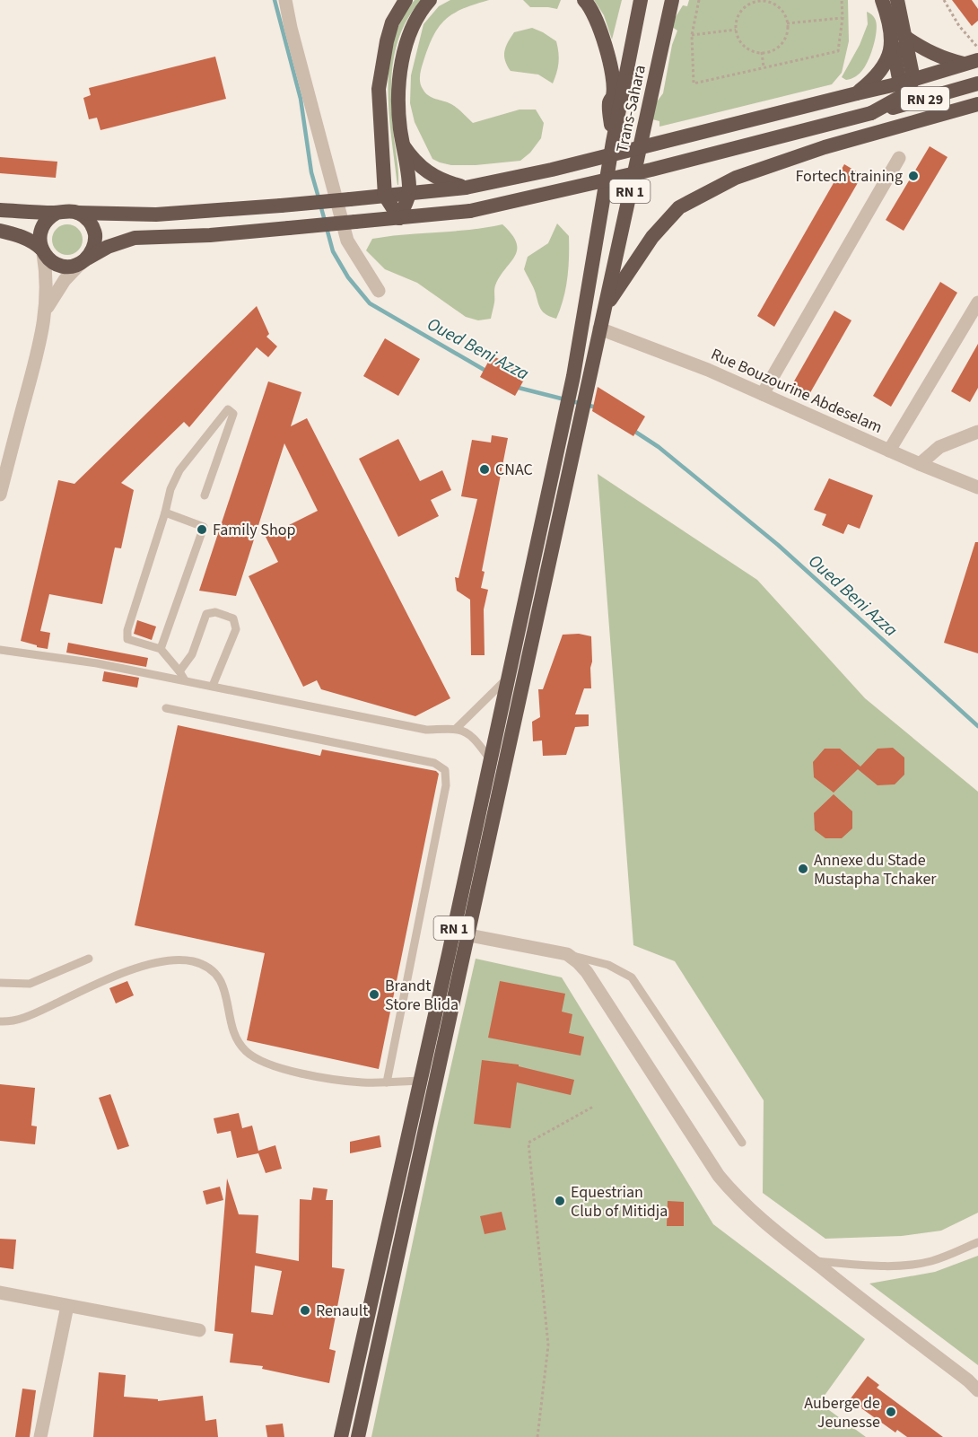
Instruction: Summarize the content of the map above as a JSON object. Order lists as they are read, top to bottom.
{
  "streets": {
    "highway": ["RN 29", "Trans-Sahara", "RN 1"],
    "street": ["Rue Bouzourine Abdeselam"]
  },
  "crossings": [
    ["Trans-Sahara", "RN 1"],
    ["Trans-Sahara", "Rue Bouzourine Abdeselam"]
  ],
  "water": ["Oued Beni Azza"],
  "places": [
    "Fortech training",
    "CNAC",
    "Family Shop",
    "Annexe du Stade Mustapha Tchaker",
    "Brandt Store Blida",
    "Equestrian Club of Mitidja",
    "Renault",
    "Auberge de Jeunesse"
  ]
}
